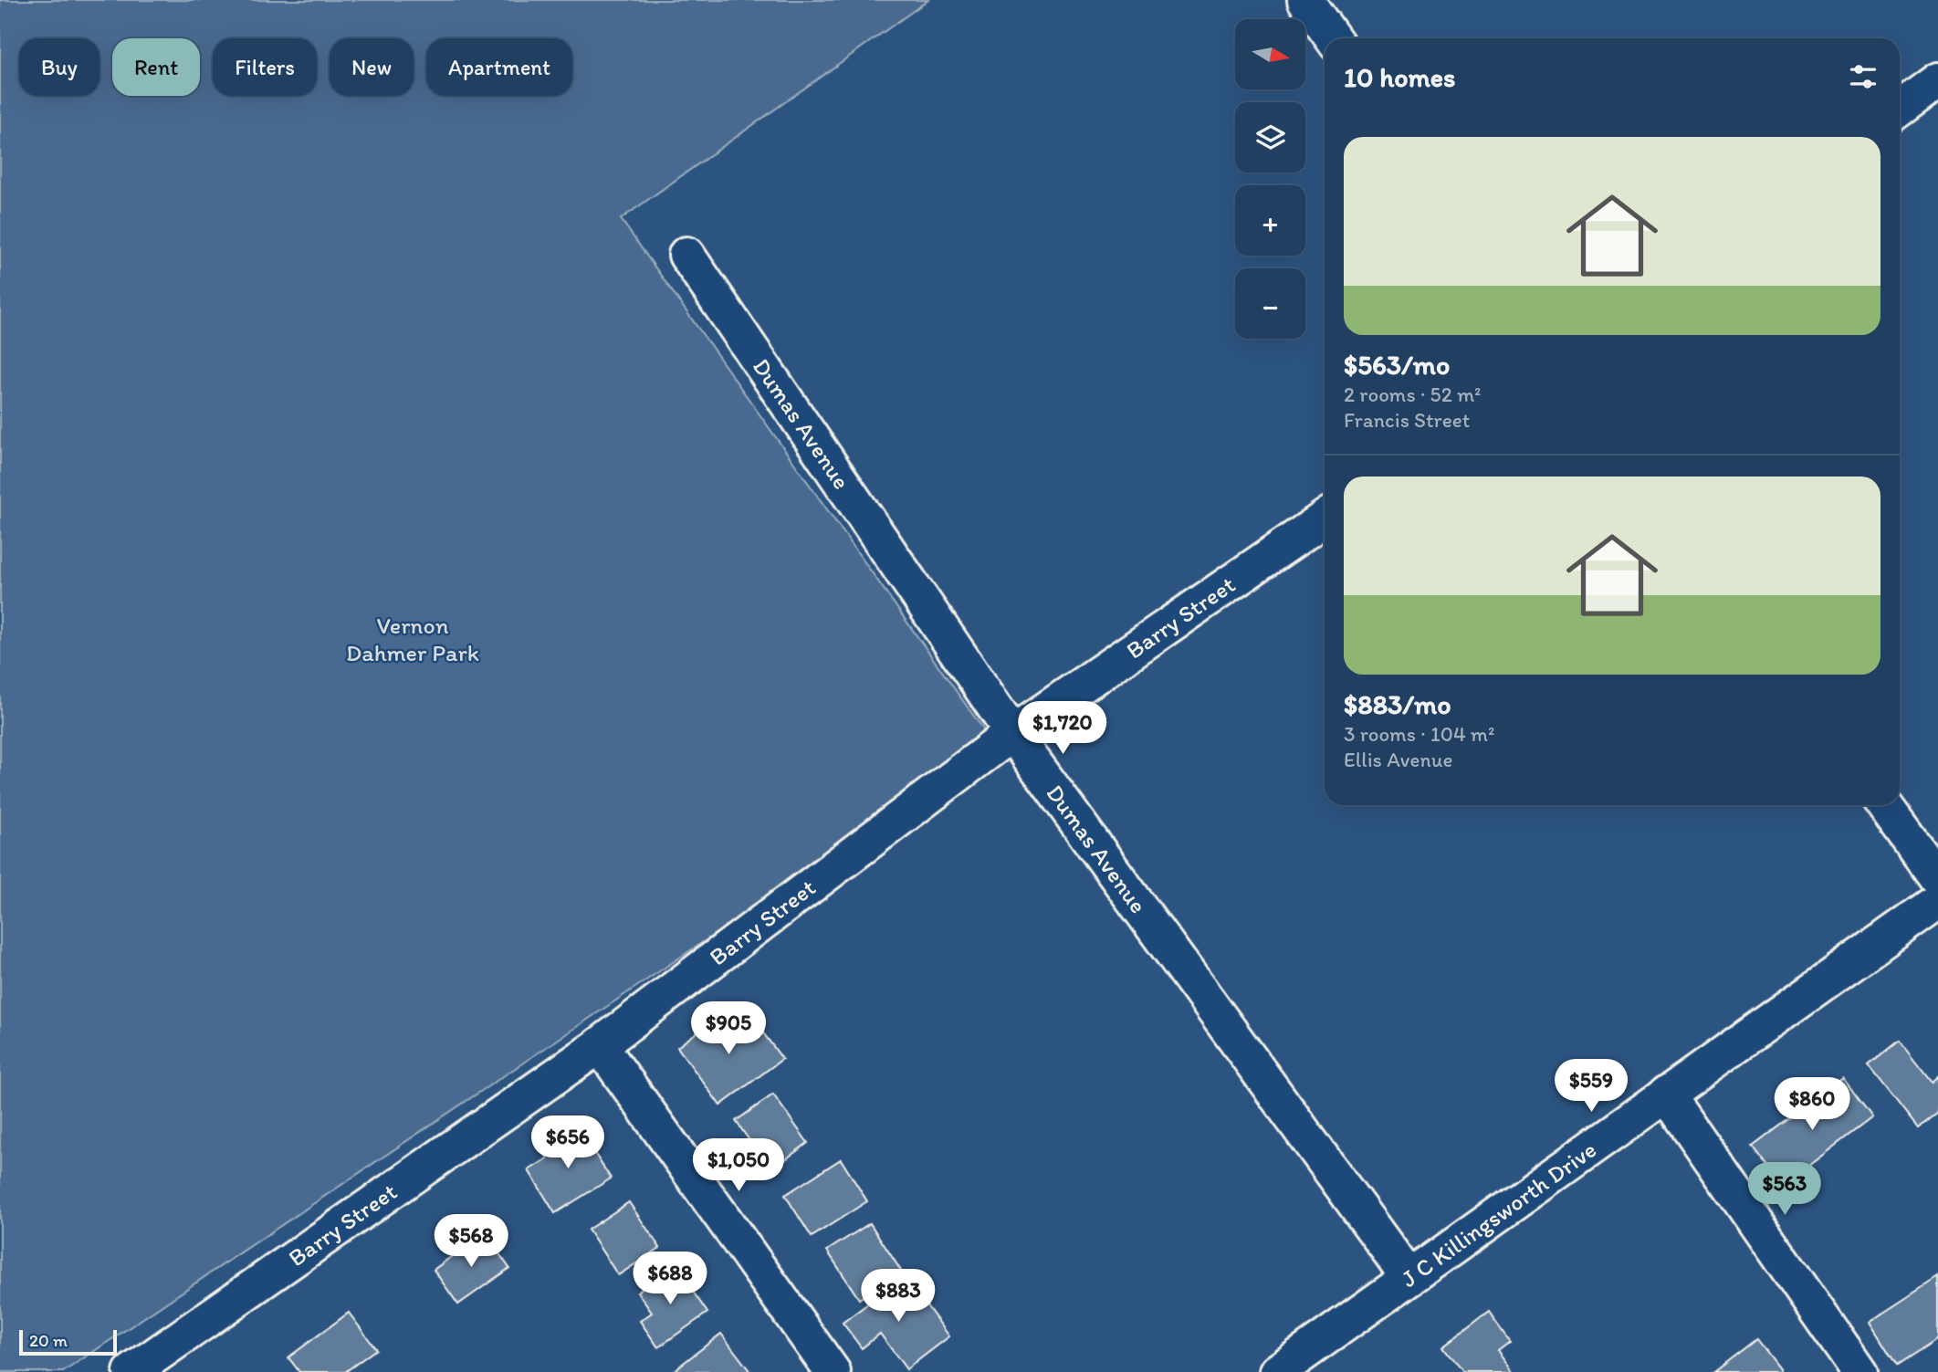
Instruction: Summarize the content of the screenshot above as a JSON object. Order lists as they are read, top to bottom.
{
  "streets": {
    "street": ["Dumas Avenue", "Barry Street", "J C Killingsworth Drive"]
  },
  "crossings": [
    ["Dumas Avenue", "Barry Street"],
    ["Dumas Avenue", "J C Killingsworth Drive"]
  ],
  "parks": ["Vernon Dahmer Park"],
  "scale_bar": "20 m",
  "north": "right",
  "page": {
    "map_buttons": ["+", "−"],
    "chip": [
      "Buy",
      "Rent",
      "Filters",
      "New",
      "Apartment"
    ],
    "heading": "10 homes",
    "list": [
      {
        "name": "$563/mo",
        "note": "2 rooms · 52 m² · Francis Street"
      },
      {
        "name": "$883/mo",
        "note": "3 rooms · 104 m² · Ellis Avenue"
      }
    ],
    "price": [
      "$1,720",
      "$905",
      "$559",
      "$860",
      "$656",
      "$1,050",
      "$563",
      "$568",
      "$688",
      "$883"
    ],
    "scale": "20 m"
  }
}
